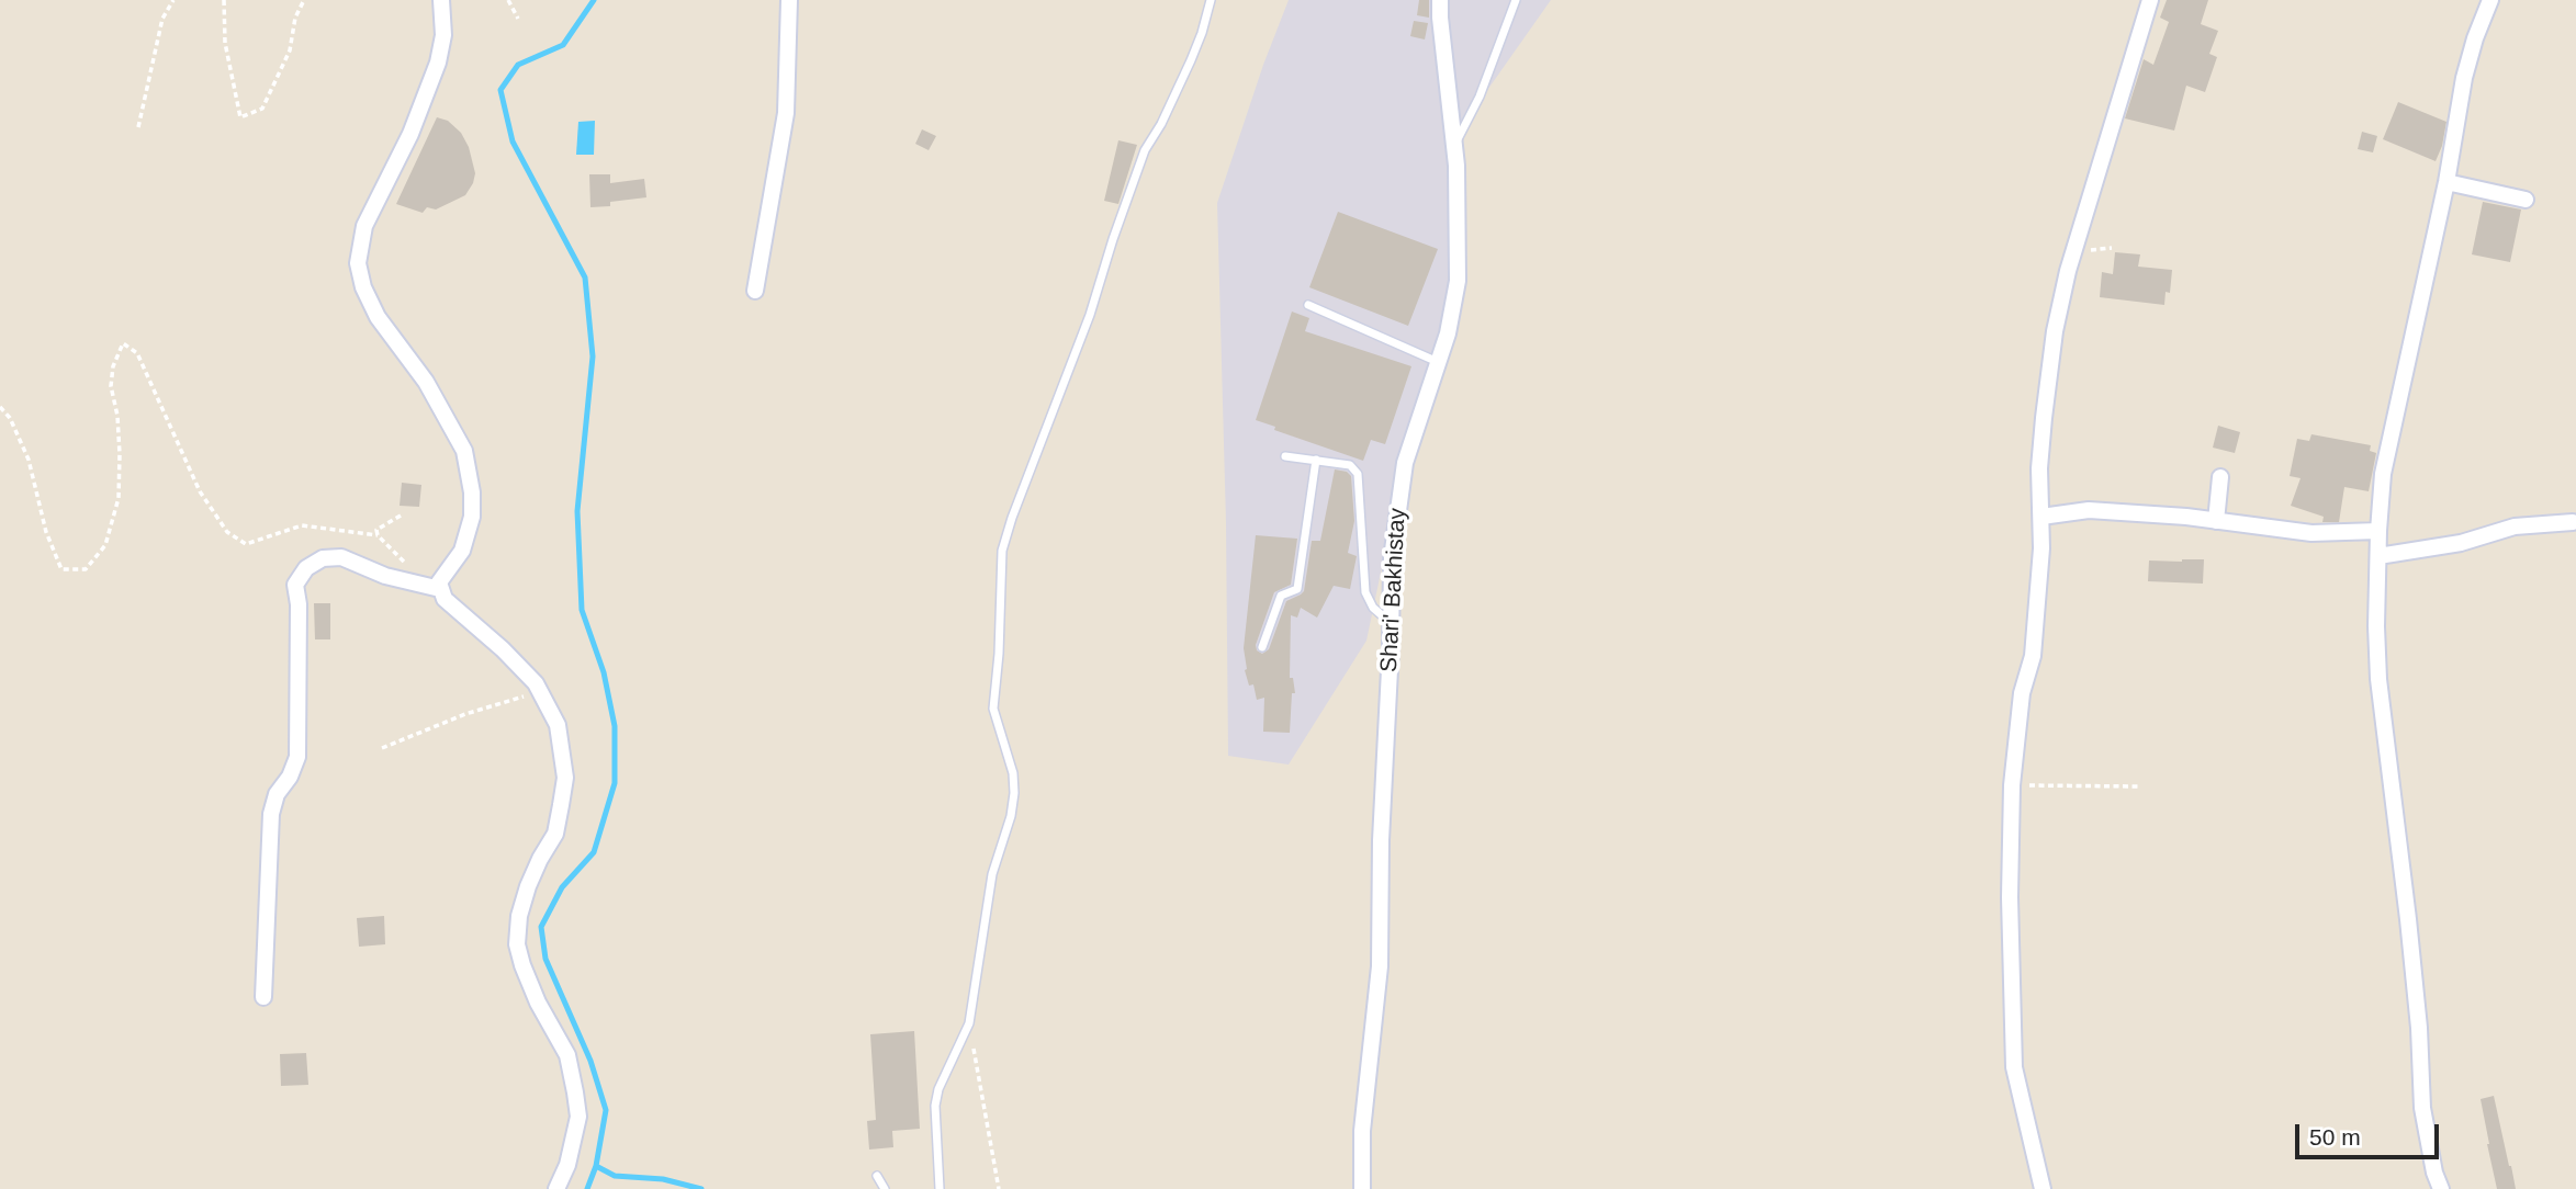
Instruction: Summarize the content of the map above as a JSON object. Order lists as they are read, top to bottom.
{
  "streets": {
    "street": ["Shari' Bakhistay"]
  },
  "scale_bar": "50 m"
}
